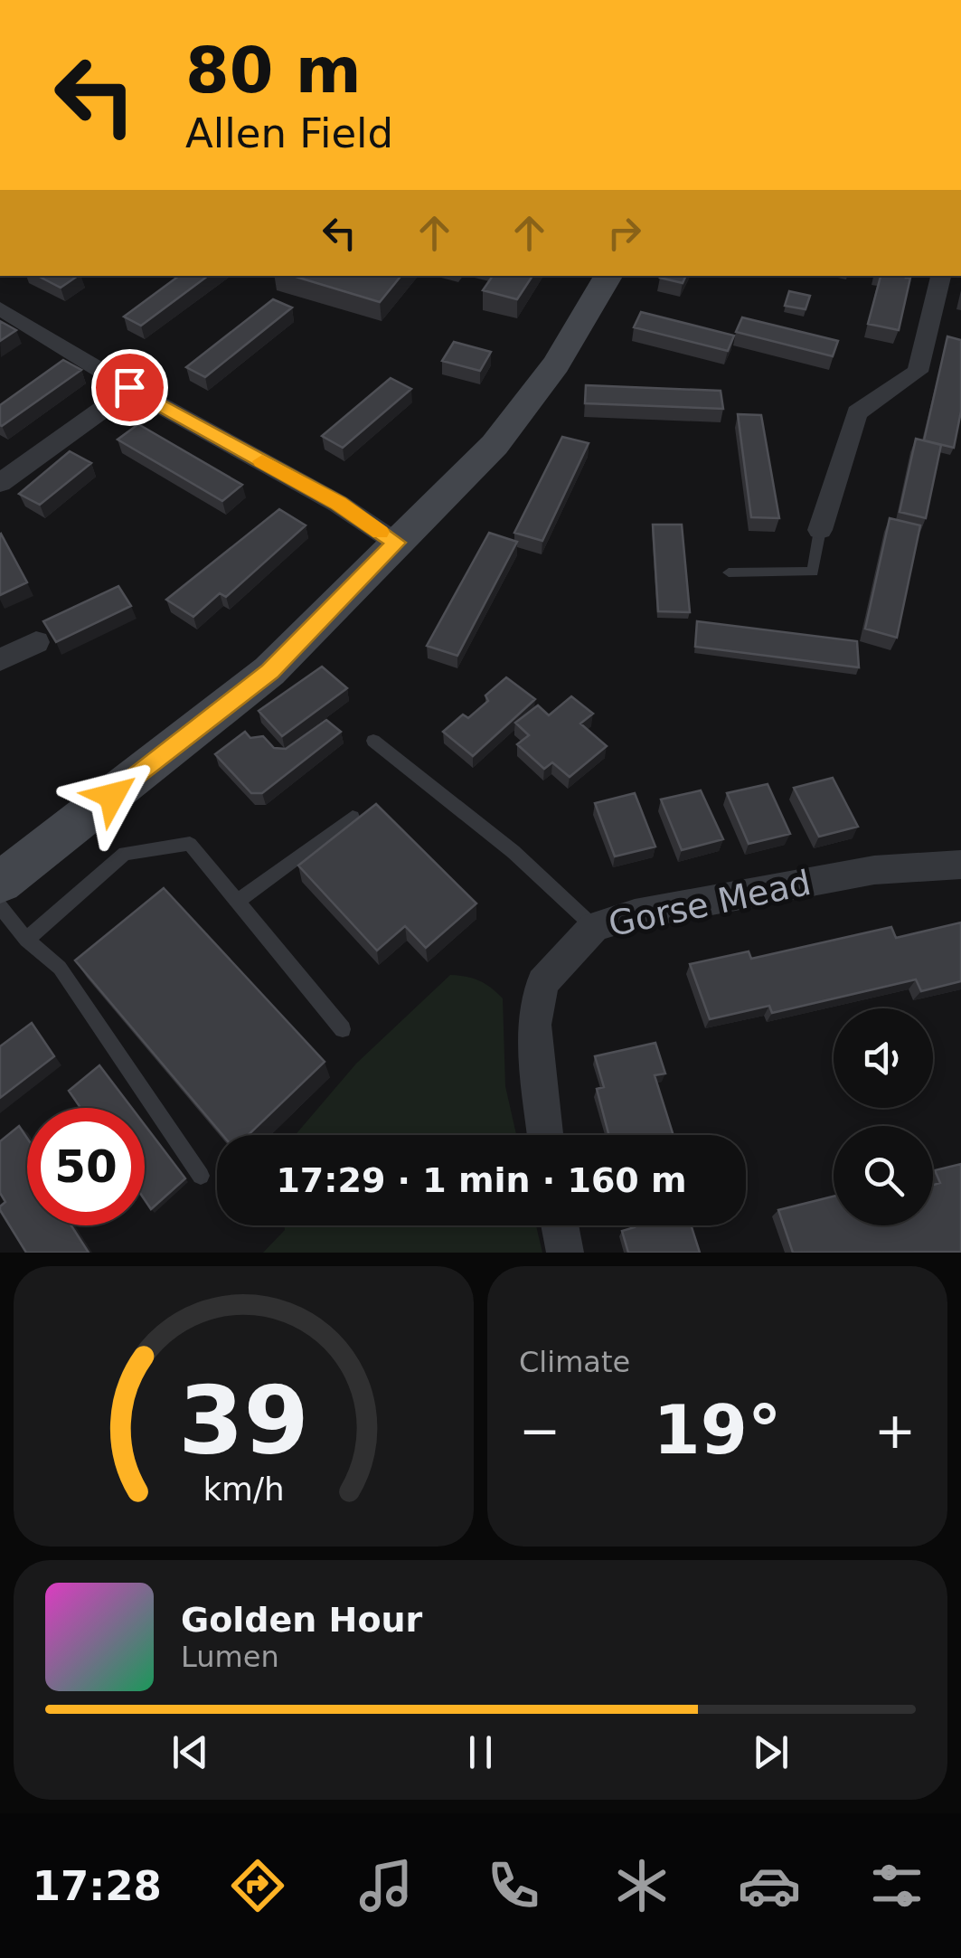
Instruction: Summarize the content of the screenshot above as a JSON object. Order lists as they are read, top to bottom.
{
  "streets": {
    "street": ["Gorse Mead"]
  },
  "page": {
    "turn": ["80 m", "Allen Field"],
    "limit": "50",
    "trip": "17:29 · 1 min · 160 m",
    "tile": "Climate",
    "heat": ["−", "19°", "+"],
    "song": ["Golden Hour", "Lumen"],
    "tabs": "17:28",
    "gauge": ["39", "km/h"]
  }
}
